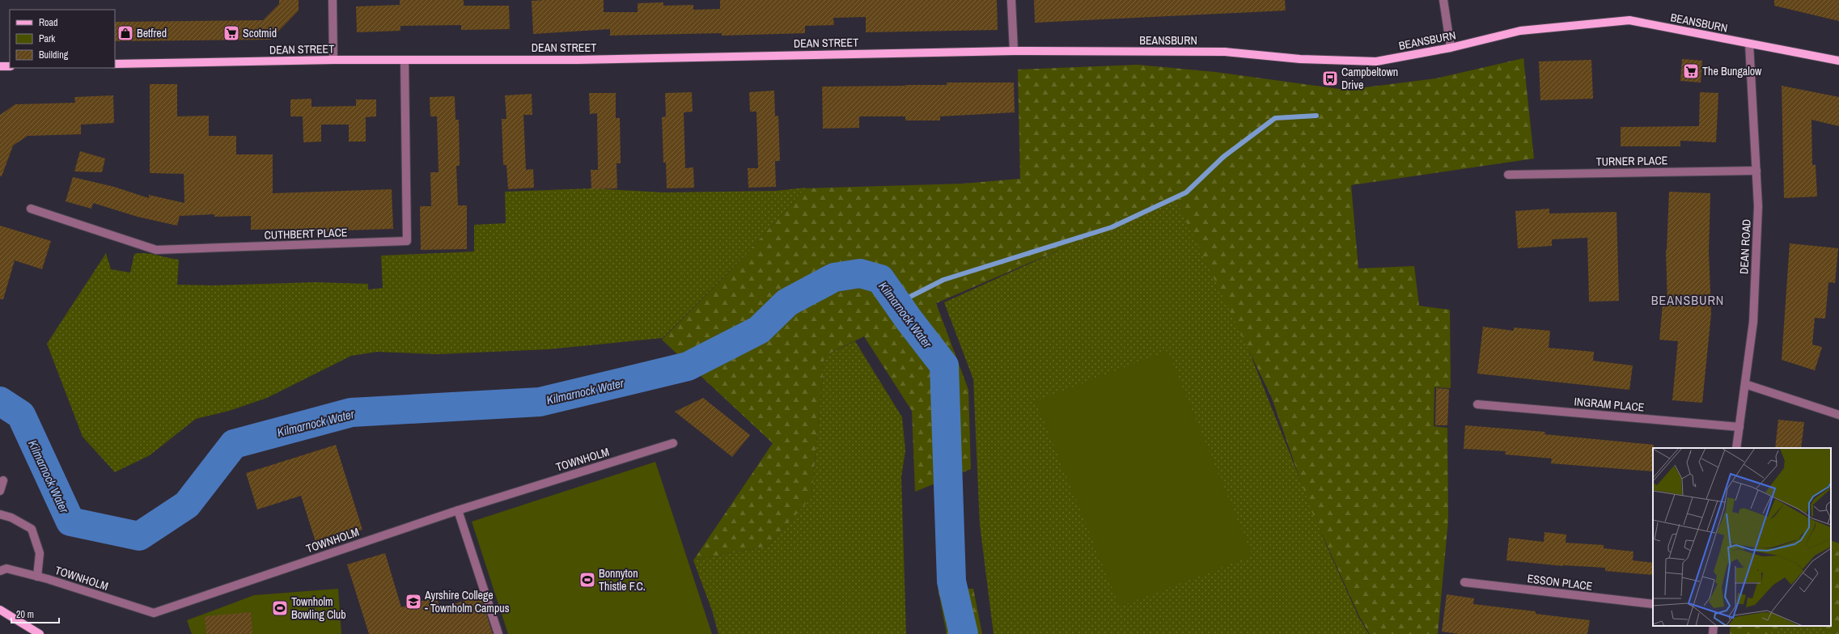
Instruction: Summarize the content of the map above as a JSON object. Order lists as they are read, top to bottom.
{
  "streets": {
    "main road": ["BEANSBURN", "DEAN STREET"],
    "street": [
      "TURNER PLACE",
      "CUTHBERT PLACE",
      "DEAN ROAD",
      "INGRAM PLACE",
      "TOWNHOLM",
      "ESSON PLACE"
    ]
  },
  "crossings": [
    ["BEANSBURN", "DEAN STREET"],
    ["BEANSBURN", "DEAN ROAD"],
    ["DEAN STREET", "CUTHBERT PLACE"],
    ["TURNER PLACE", "DEAN ROAD"],
    ["DEAN ROAD", "INGRAM PLACE"]
  ],
  "districts": ["BEANSBURN"],
  "water": ["Kilmarnock Water"],
  "places": {
    "shop": ["Betfred"],
    "supermarket": ["Scotmid", "The Bungalow"],
    "bus stop": ["Campbeltown Drive"],
    "sports": ["Bonnyton Thistle F.C.", "Townholm Bowling Club"],
    "school or university": ["Ayrshire College - Townholm Campus"]
  },
  "legend": ["Road", "Park", "Building"],
  "scale_bar": "20 m"
}
